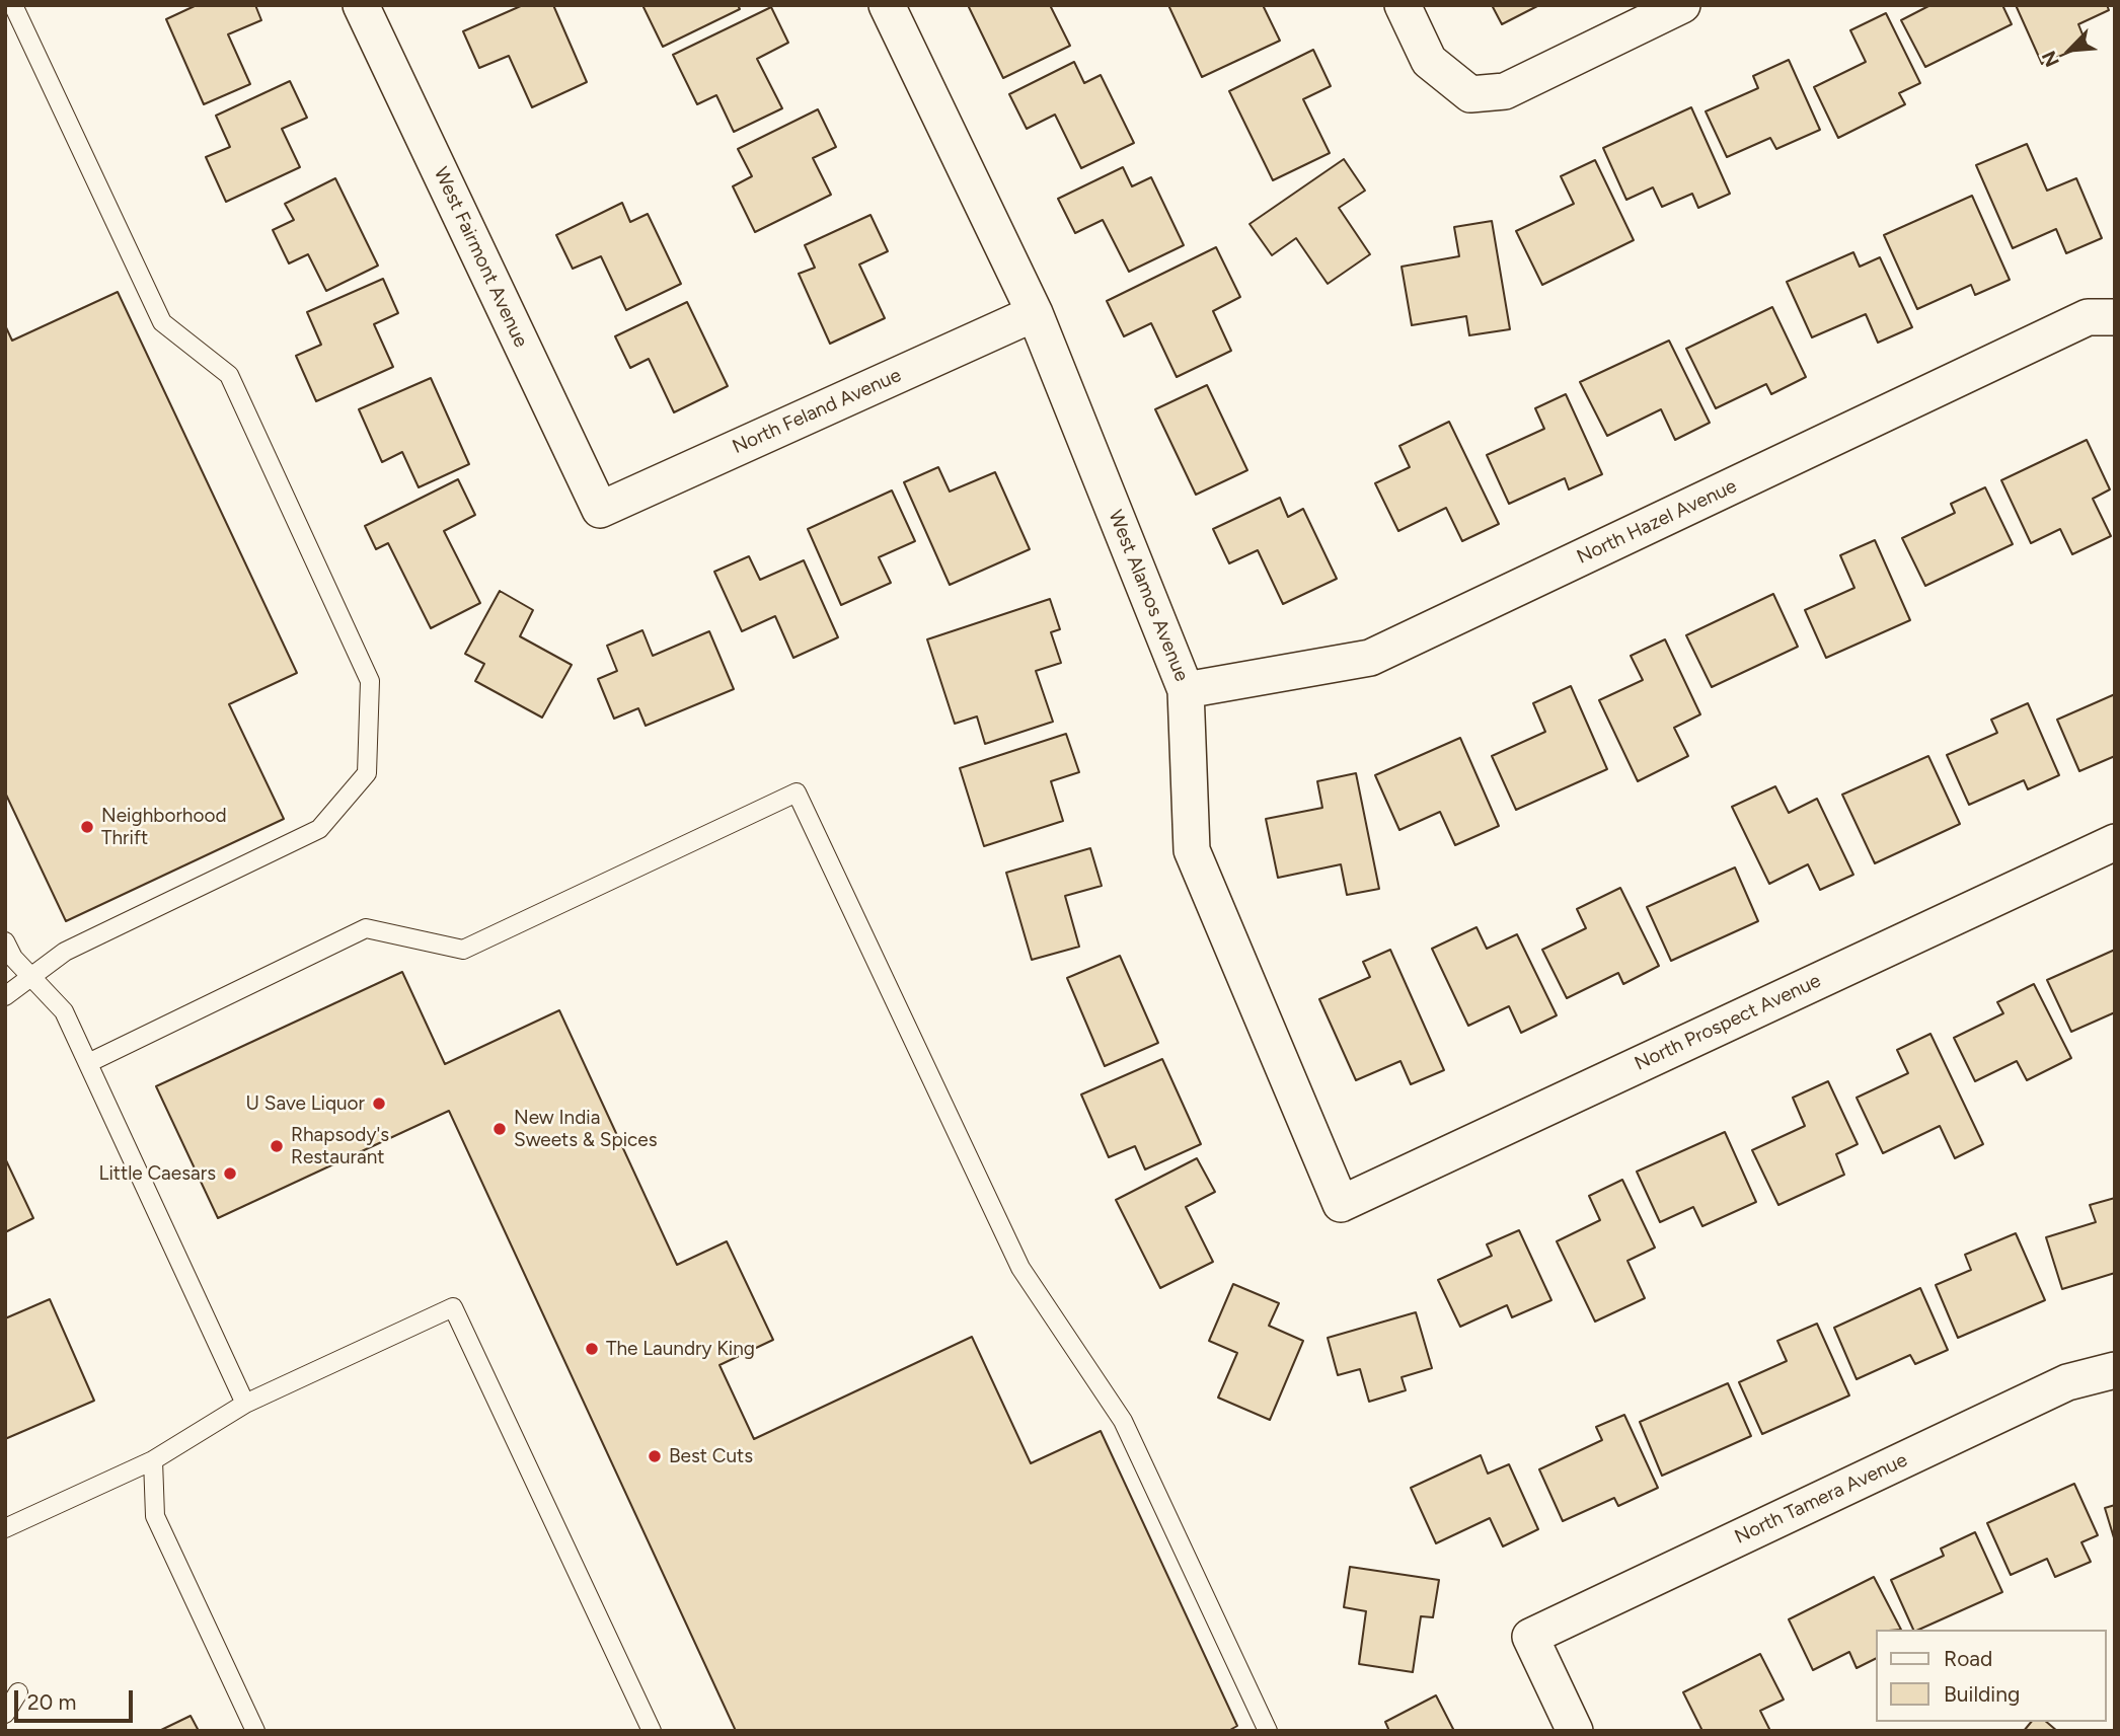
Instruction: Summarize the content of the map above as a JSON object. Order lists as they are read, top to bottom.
{
  "streets": {
    "street": [
      "West Fairmont Avenue",
      "North Feland Avenue",
      "North Hazel Avenue",
      "West Alamos Avenue",
      "North Prospect Avenue",
      "North Tamera Avenue"
    ]
  },
  "crossings": [
    ["West Fairmont Avenue", "North Feland Avenue"],
    ["North Feland Avenue", "West Alamos Avenue"],
    ["North Hazel Avenue", "West Alamos Avenue"],
    ["West Alamos Avenue", "North Prospect Avenue"]
  ],
  "places": [
    "Neighborhood Thrift",
    "U Save Liquor",
    "New India Sweets & Spices",
    "Rhapsody's Restaurant",
    "Little Caesars",
    "The Laundry King",
    "Best Cuts"
  ],
  "legend": ["Road", "Building"],
  "scale_bar": "20 m",
  "north": "bottom left"
}
